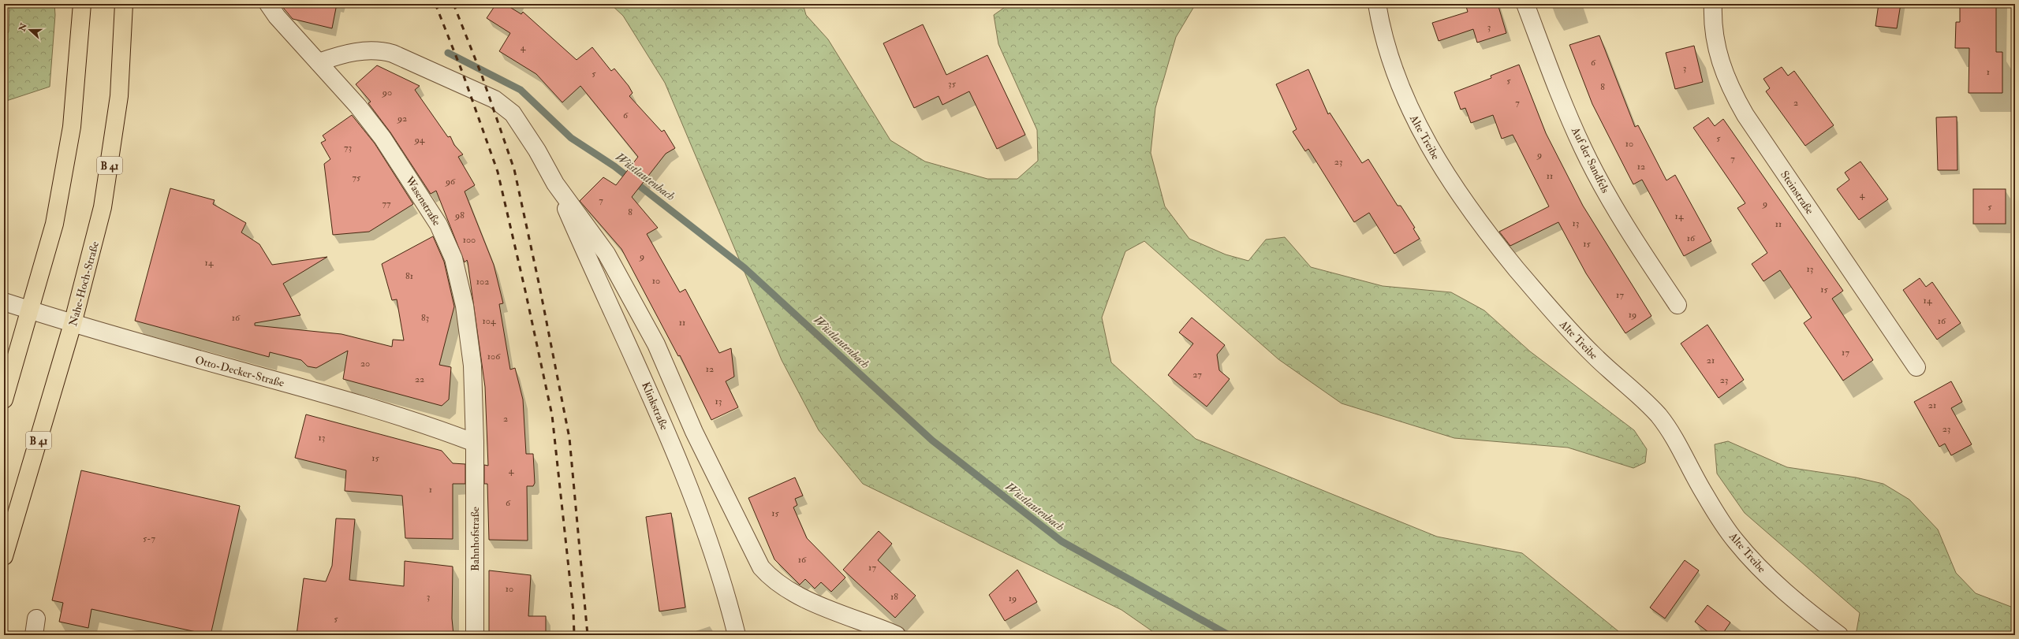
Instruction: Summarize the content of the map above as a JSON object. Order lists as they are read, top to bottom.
{
  "streets": {
    "main road": ["B 41", "Nahe-Hoch-Straße"],
    "street": [
      "Alte Treibe",
      "Auf der Sandfels",
      "Steinstraße",
      "Wasenstraße",
      "Otto-Decker-Straße",
      "Klinkstraße",
      "Bahnhofstraße"
    ]
  },
  "crossings": [
    ["Wasenstraße", "Otto-Decker-Straße"],
    ["Wasenstraße", "Bahnhofstraße"],
    ["Nahe-Hoch-Straße", "Otto-Decker-Straße"],
    ["Otto-Decker-Straße", "Bahnhofstraße"]
  ],
  "water": ["Wüstlautenbach"],
  "house_numbers": [
    "3",
    "4",
    "6",
    "3",
    "1",
    "5",
    "5",
    "35",
    "8",
    "90",
    "7",
    "2",
    "6",
    "92",
    "5",
    "94",
    "10",
    "73",
    "9",
    "7",
    "23",
    "12",
    "11",
    "75",
    "96",
    "4",
    "7",
    "77",
    "9",
    "5",
    "8",
    "98",
    "14",
    "13",
    "11",
    "16",
    "100",
    "15",
    "9",
    "14",
    "13",
    "81",
    "10",
    "102",
    "15",
    "17",
    "14",
    "19",
    "16",
    "83",
    "104",
    "16",
    "11",
    "17",
    "106",
    "21",
    "20",
    "12",
    "27",
    "22",
    "23",
    "13",
    "21",
    "2",
    "23",
    "13",
    "15",
    "4",
    "1",
    "6",
    "15",
    "5-7",
    "16",
    "17",
    "10",
    "3",
    "18",
    "19",
    "5"
  ],
  "north": "left"
}
